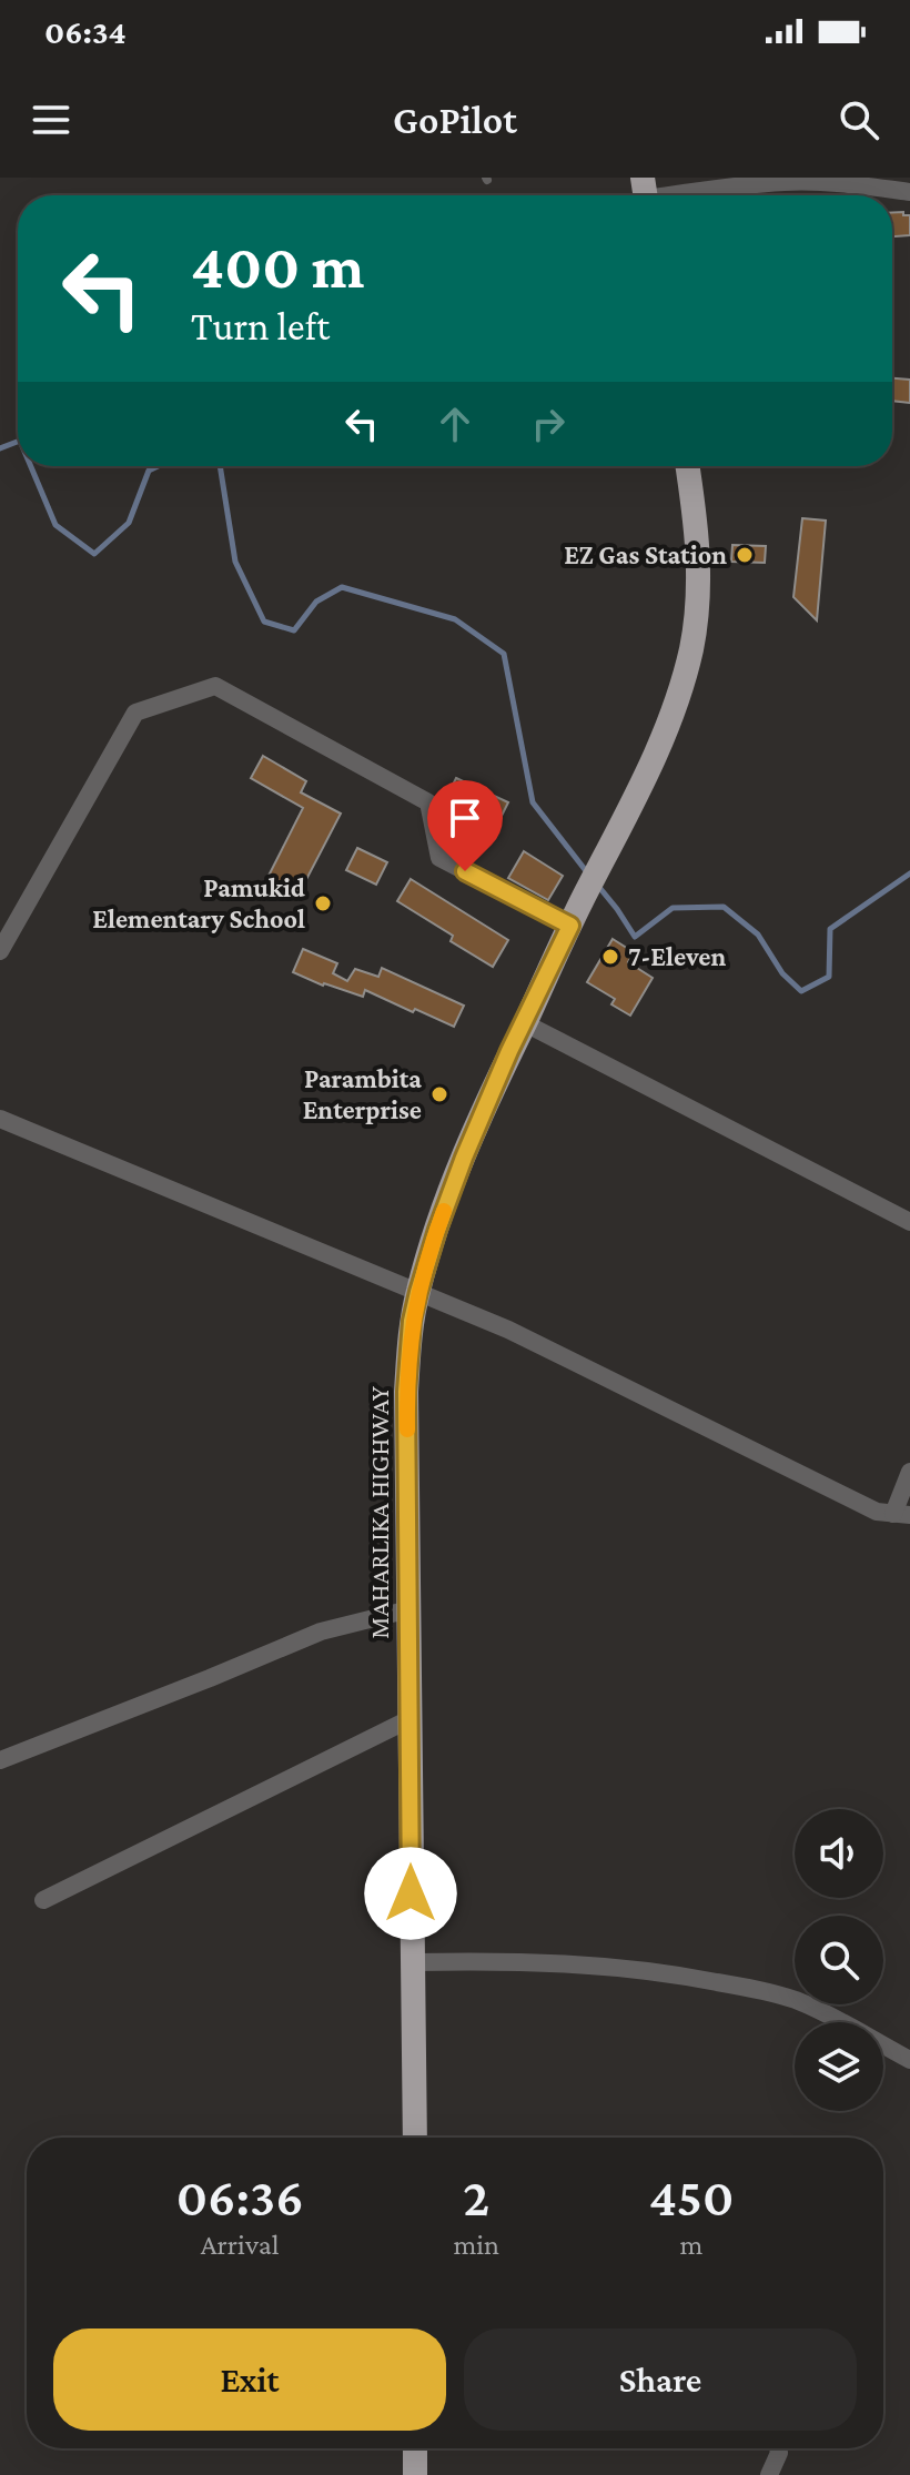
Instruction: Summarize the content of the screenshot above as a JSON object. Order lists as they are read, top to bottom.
{
  "streets": {
    "highway": ["MAHARLIKA HIGHWAY"]
  },
  "places": [
    "EZ Gas Station",
    "Pamukid Elementary School",
    "7-Eleven",
    "Parambita Enterprise"
  ],
  "page": {
    "status": "06:34",
    "header": "GoPilot",
    "turn": ["400 m", "Turn left"],
    "eta": [
      "06:36",
      "Arrival",
      "2",
      "min",
      "450",
      "m"
    ],
    "buttons": ["Exit", "Share"]
  }
}
